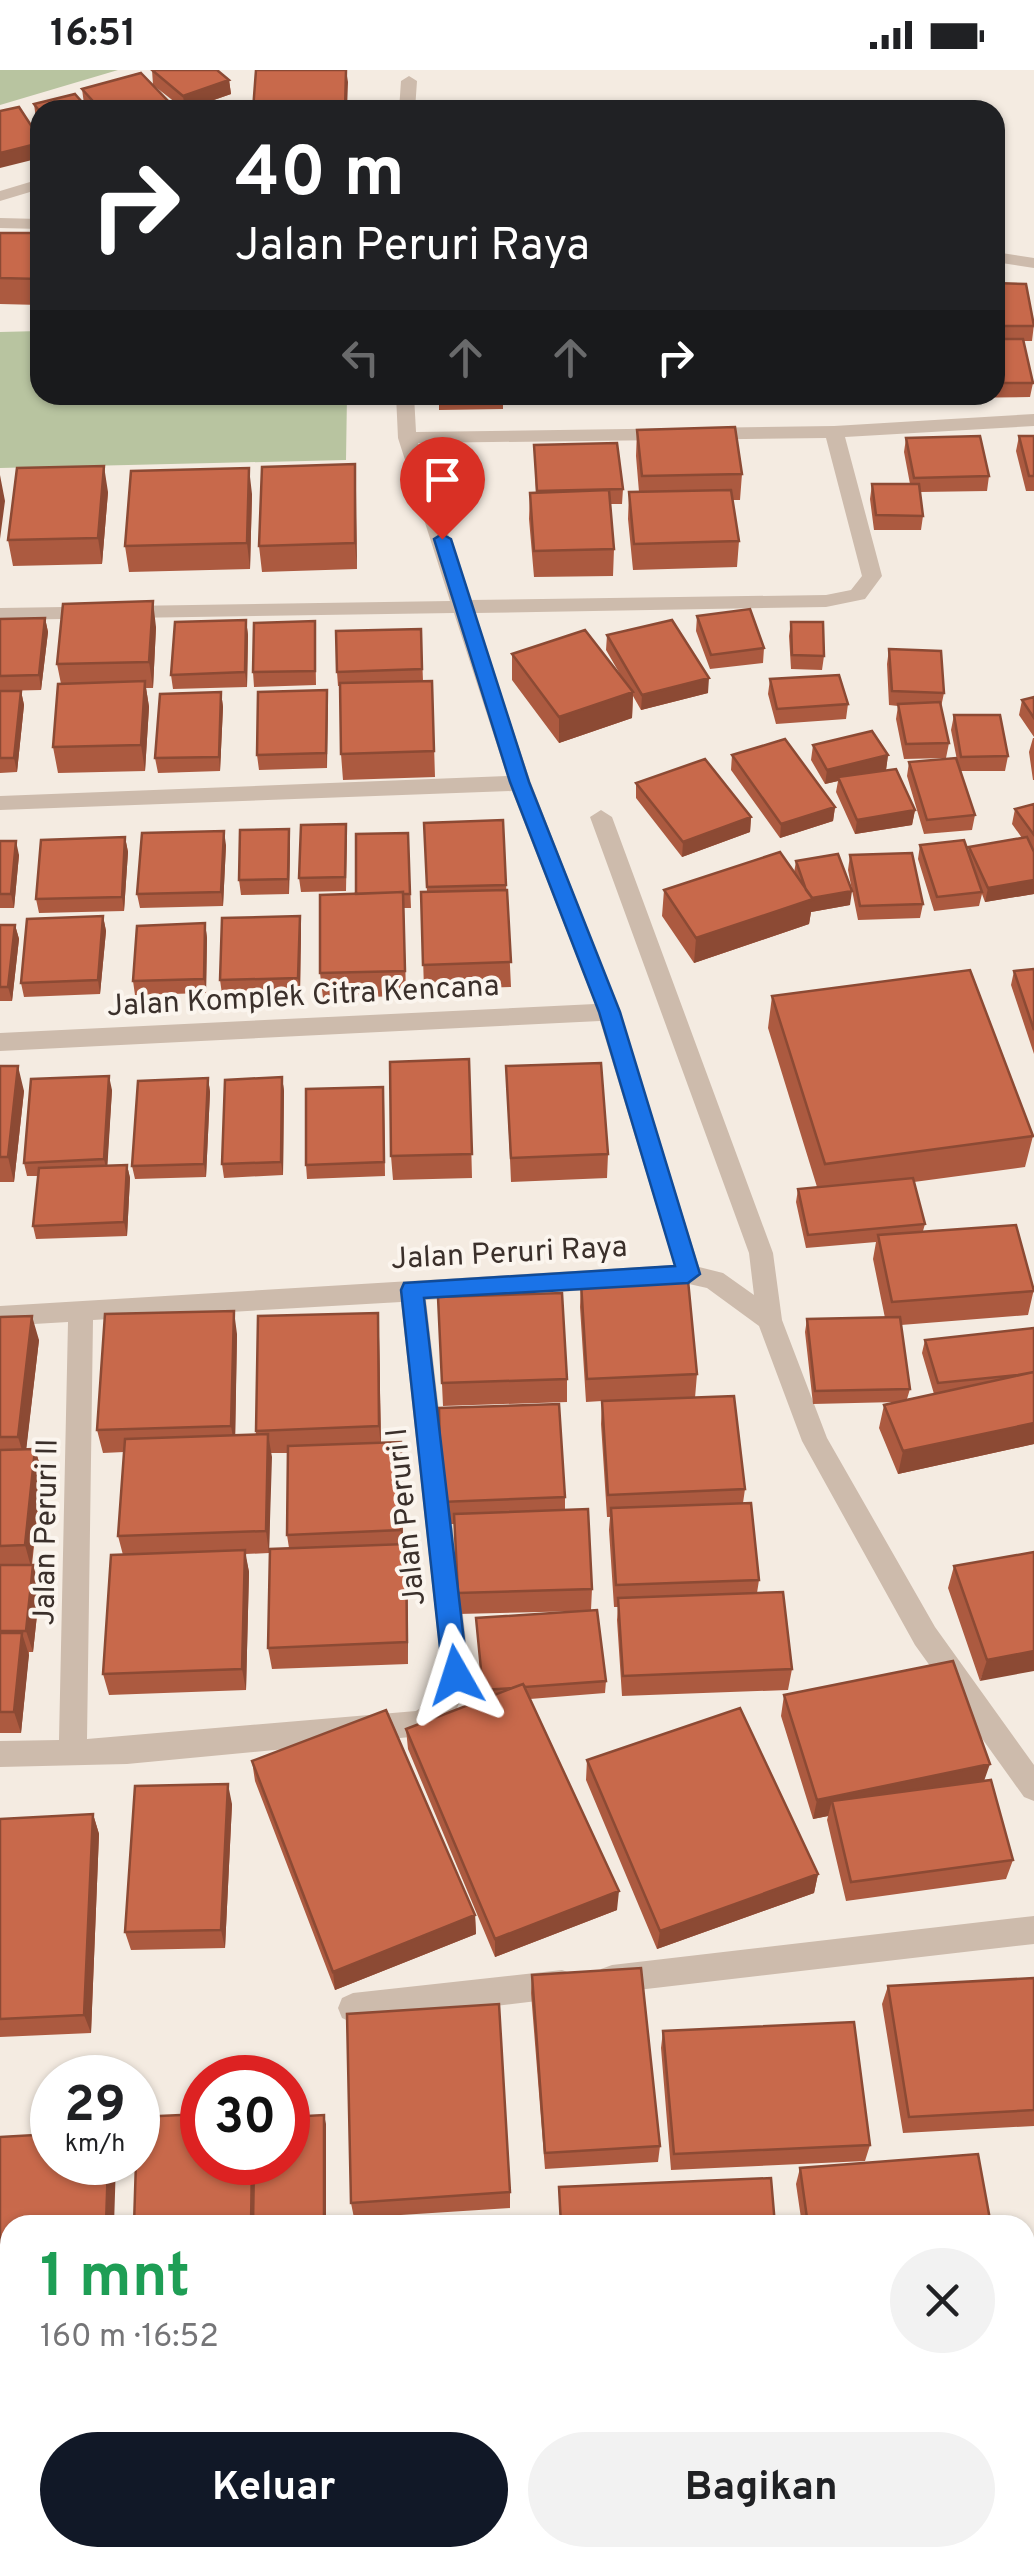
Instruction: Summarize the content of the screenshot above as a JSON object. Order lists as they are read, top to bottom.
{
  "streets": {
    "street": [
      "Jalan Komplek Citra Kencana",
      "Jalan Peruri Raya",
      "Jalan Peruri I",
      "Jalan Peruri II"
    ]
  },
  "crossings": [
    ["Jalan Peruri Raya", "Jalan Peruri I"],
    ["Jalan Peruri Raya", "Jalan Peruri II"],
    ["Jalan Peruri I", "Jalan Peruri II"]
  ],
  "page": {
    "status": "16:51",
    "turn": ["40 m", "Jalan Peruri Raya"],
    "speed": "29 km/h",
    "limit": "30",
    "heading": ["1 mnt", "160 m · 16:52"],
    "buttons": ["Keluar", "Bagikan"]
  }
}
